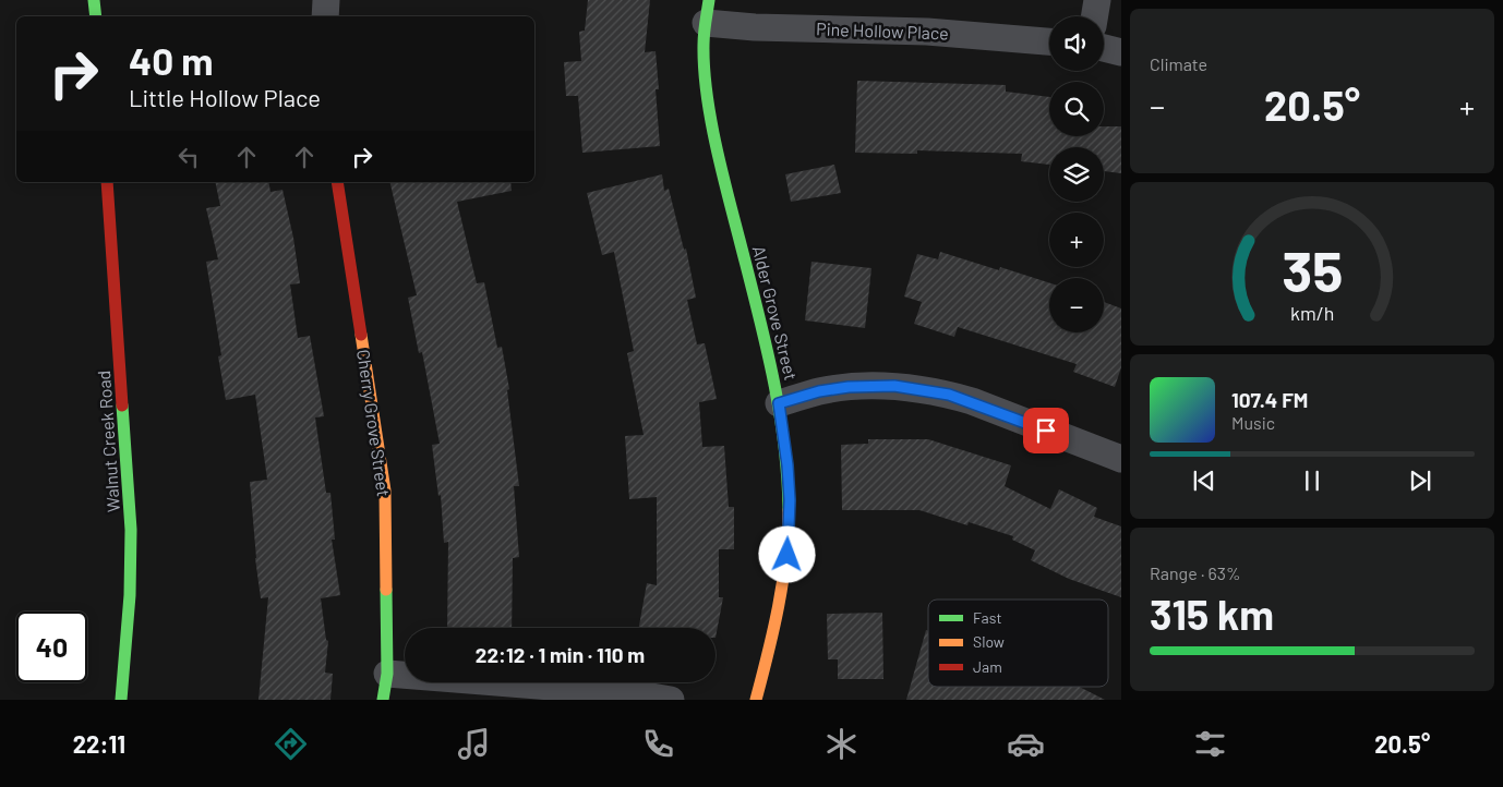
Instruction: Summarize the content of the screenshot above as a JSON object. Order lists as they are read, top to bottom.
{
  "streets": {
    "street": [
      "Pine Hollow Place",
      "Alder Grove Street",
      "Cherry Grove Street",
      "Walnut Creek Road"
    ]
  },
  "crossings": [
    ["Pine Hollow Place", "Alder Grove Street"]
  ],
  "legend": ["Fast", "Slow", "Jam"],
  "page": {
    "tile": [
      "Climate",
      ["Range · 63%", "315 km"]
    ],
    "map_buttons": ["+", "−"],
    "turn": ["40 m", "Little Hollow Place"],
    "heat": ["−", "20.5°", "+"],
    "song": ["107.4 FM", "Music"],
    "limit": "40",
    "trip": "22:12 · 1 min · 110 m",
    "tabs": ["22:11", "20.5°"],
    "gauge": ["35", "km/h"]
  }
}
